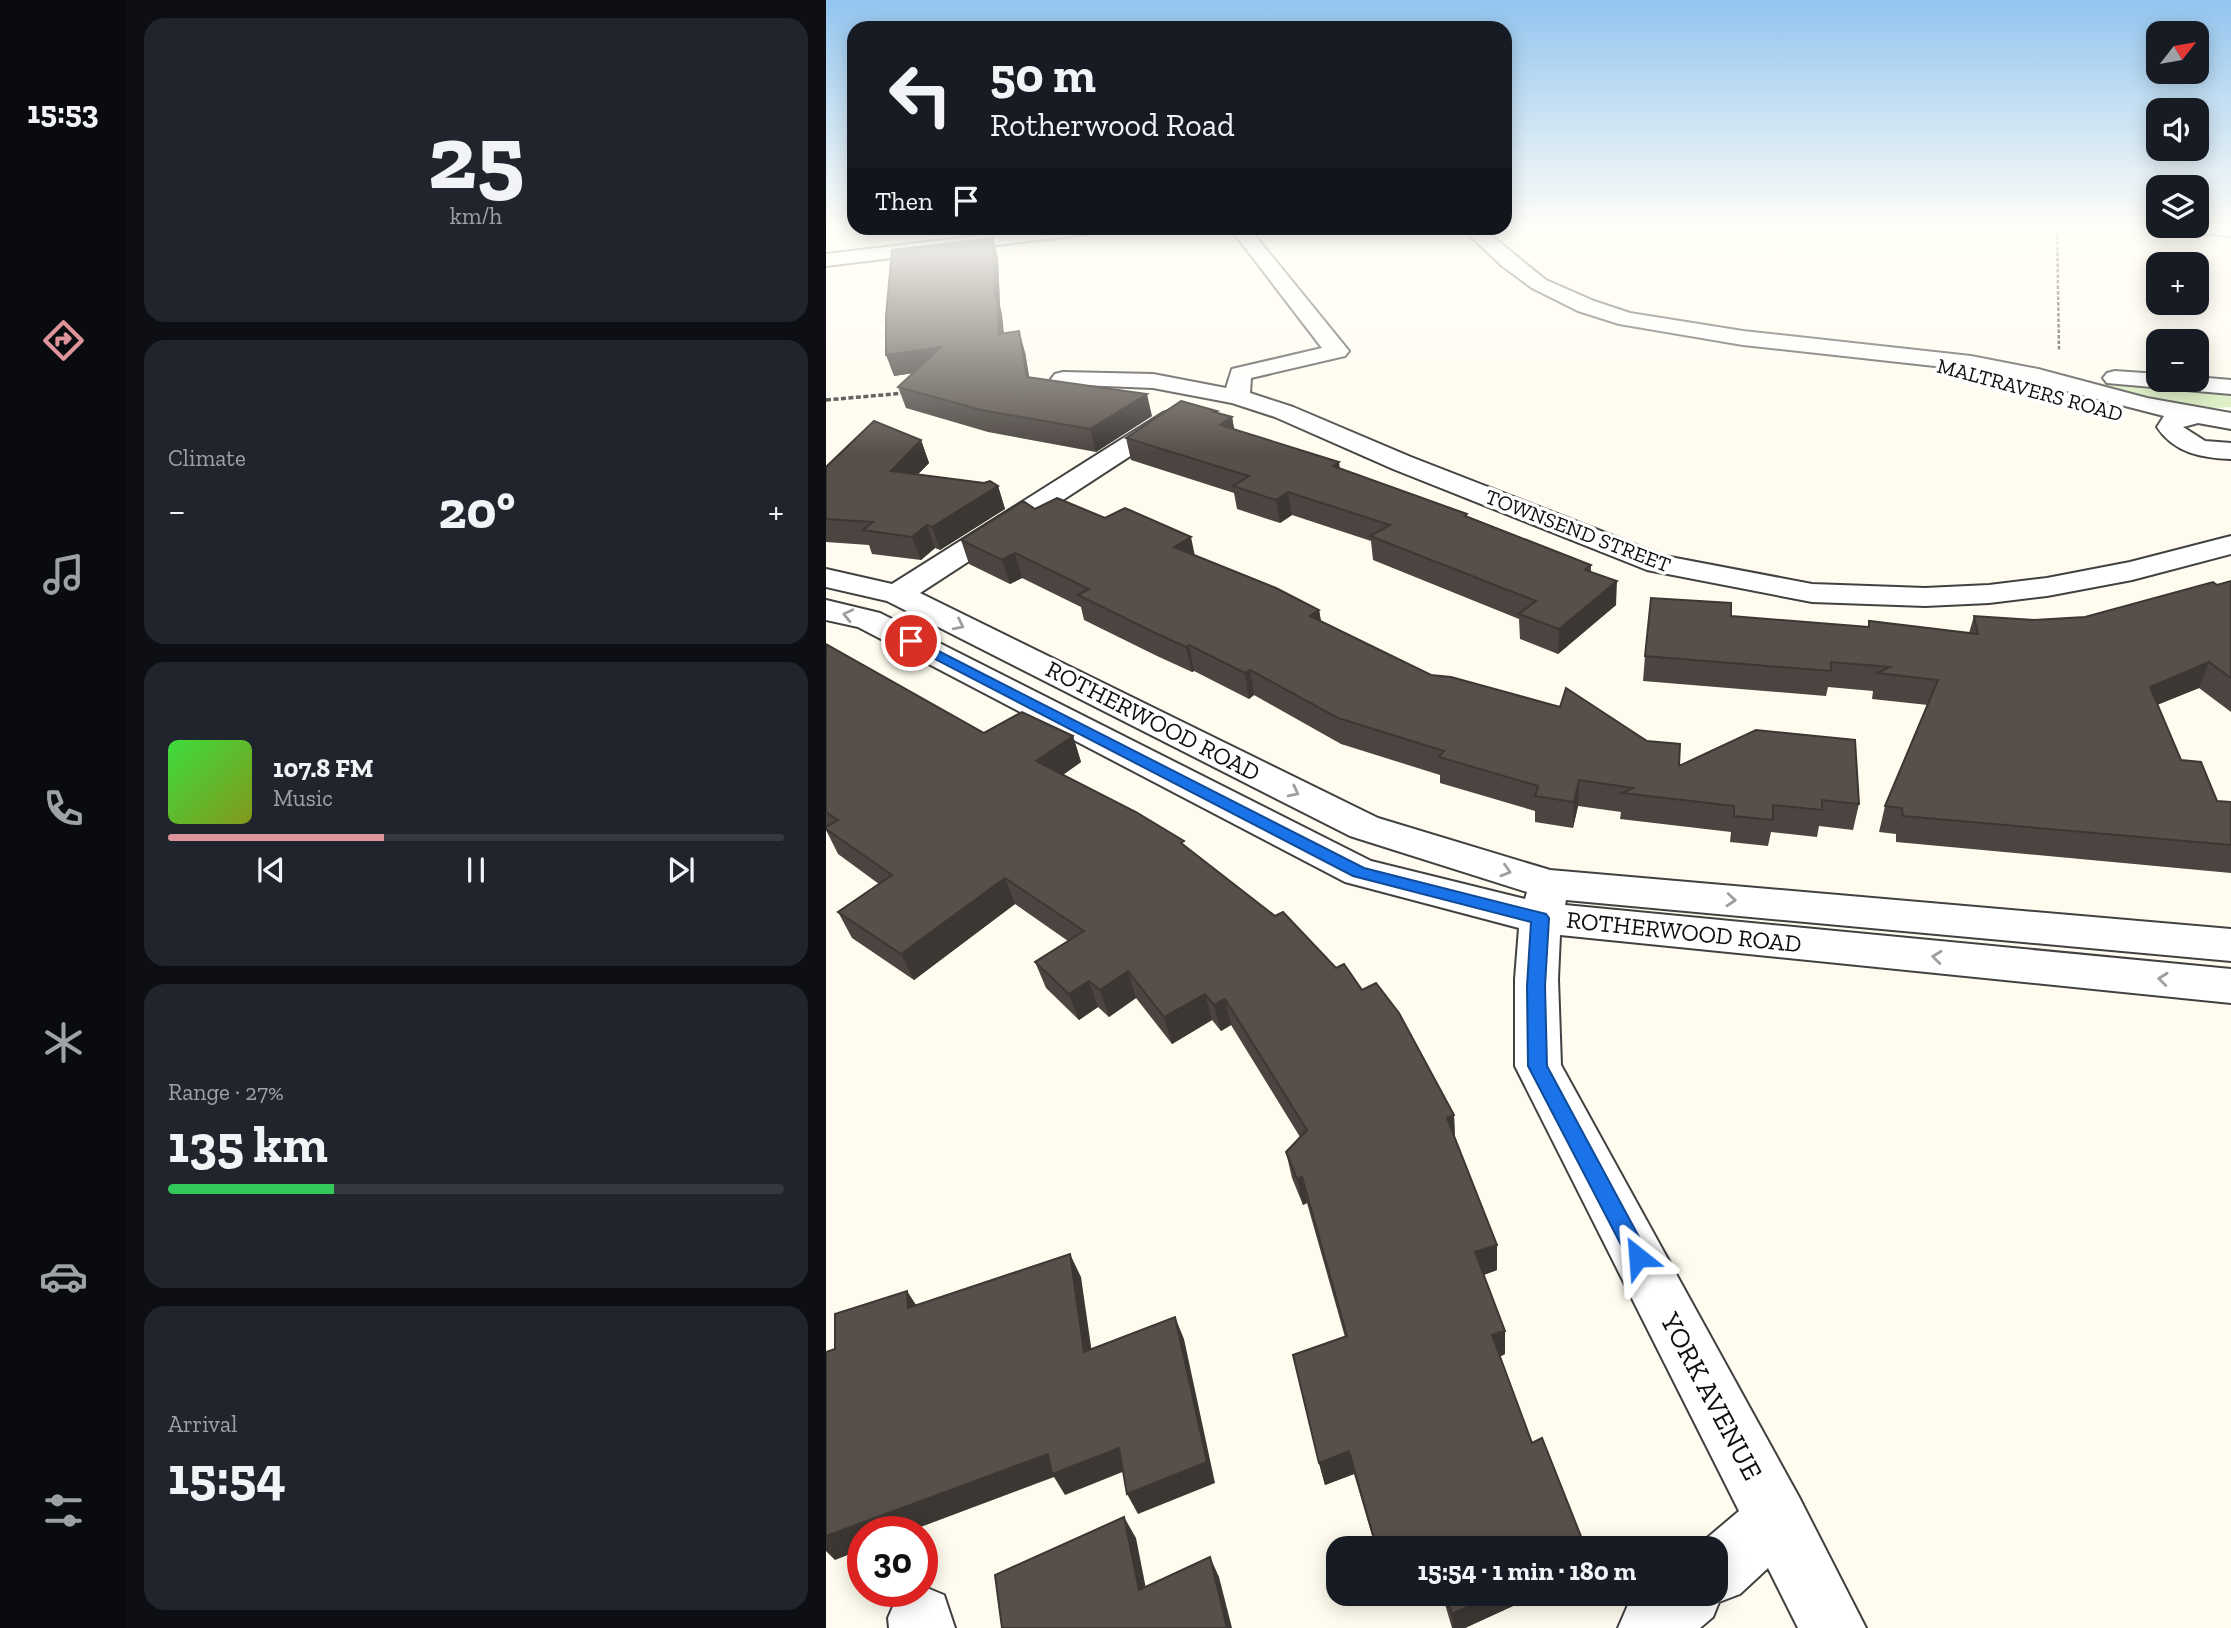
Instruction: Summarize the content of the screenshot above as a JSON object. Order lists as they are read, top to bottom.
{
  "streets": {
    "street": [
      "MALTRAVERS ROAD",
      "TOWNSEND STREET",
      "ROTHERWOOD ROAD",
      "YORK AVENUE"
    ]
  },
  "crossings": [
    ["ROTHERWOOD ROAD", "YORK AVENUE"]
  ],
  "north": "top right",
  "page": {
    "tabs": "15:53",
    "tile": [
      ["25", "km/h"],
      "Climate",
      ["Range · 27%", "135 km"],
      ["Arrival", "15:54"]
    ],
    "map_buttons": ["+", "−"],
    "turn": ["50 m", "Rotherwood Road"],
    "then": "Then",
    "heat": ["−", "20°", "+"],
    "song": ["107.8 FM", "Music"],
    "limit": "30",
    "trip": "15:54 · 1 min · 180 m"
  }
}
